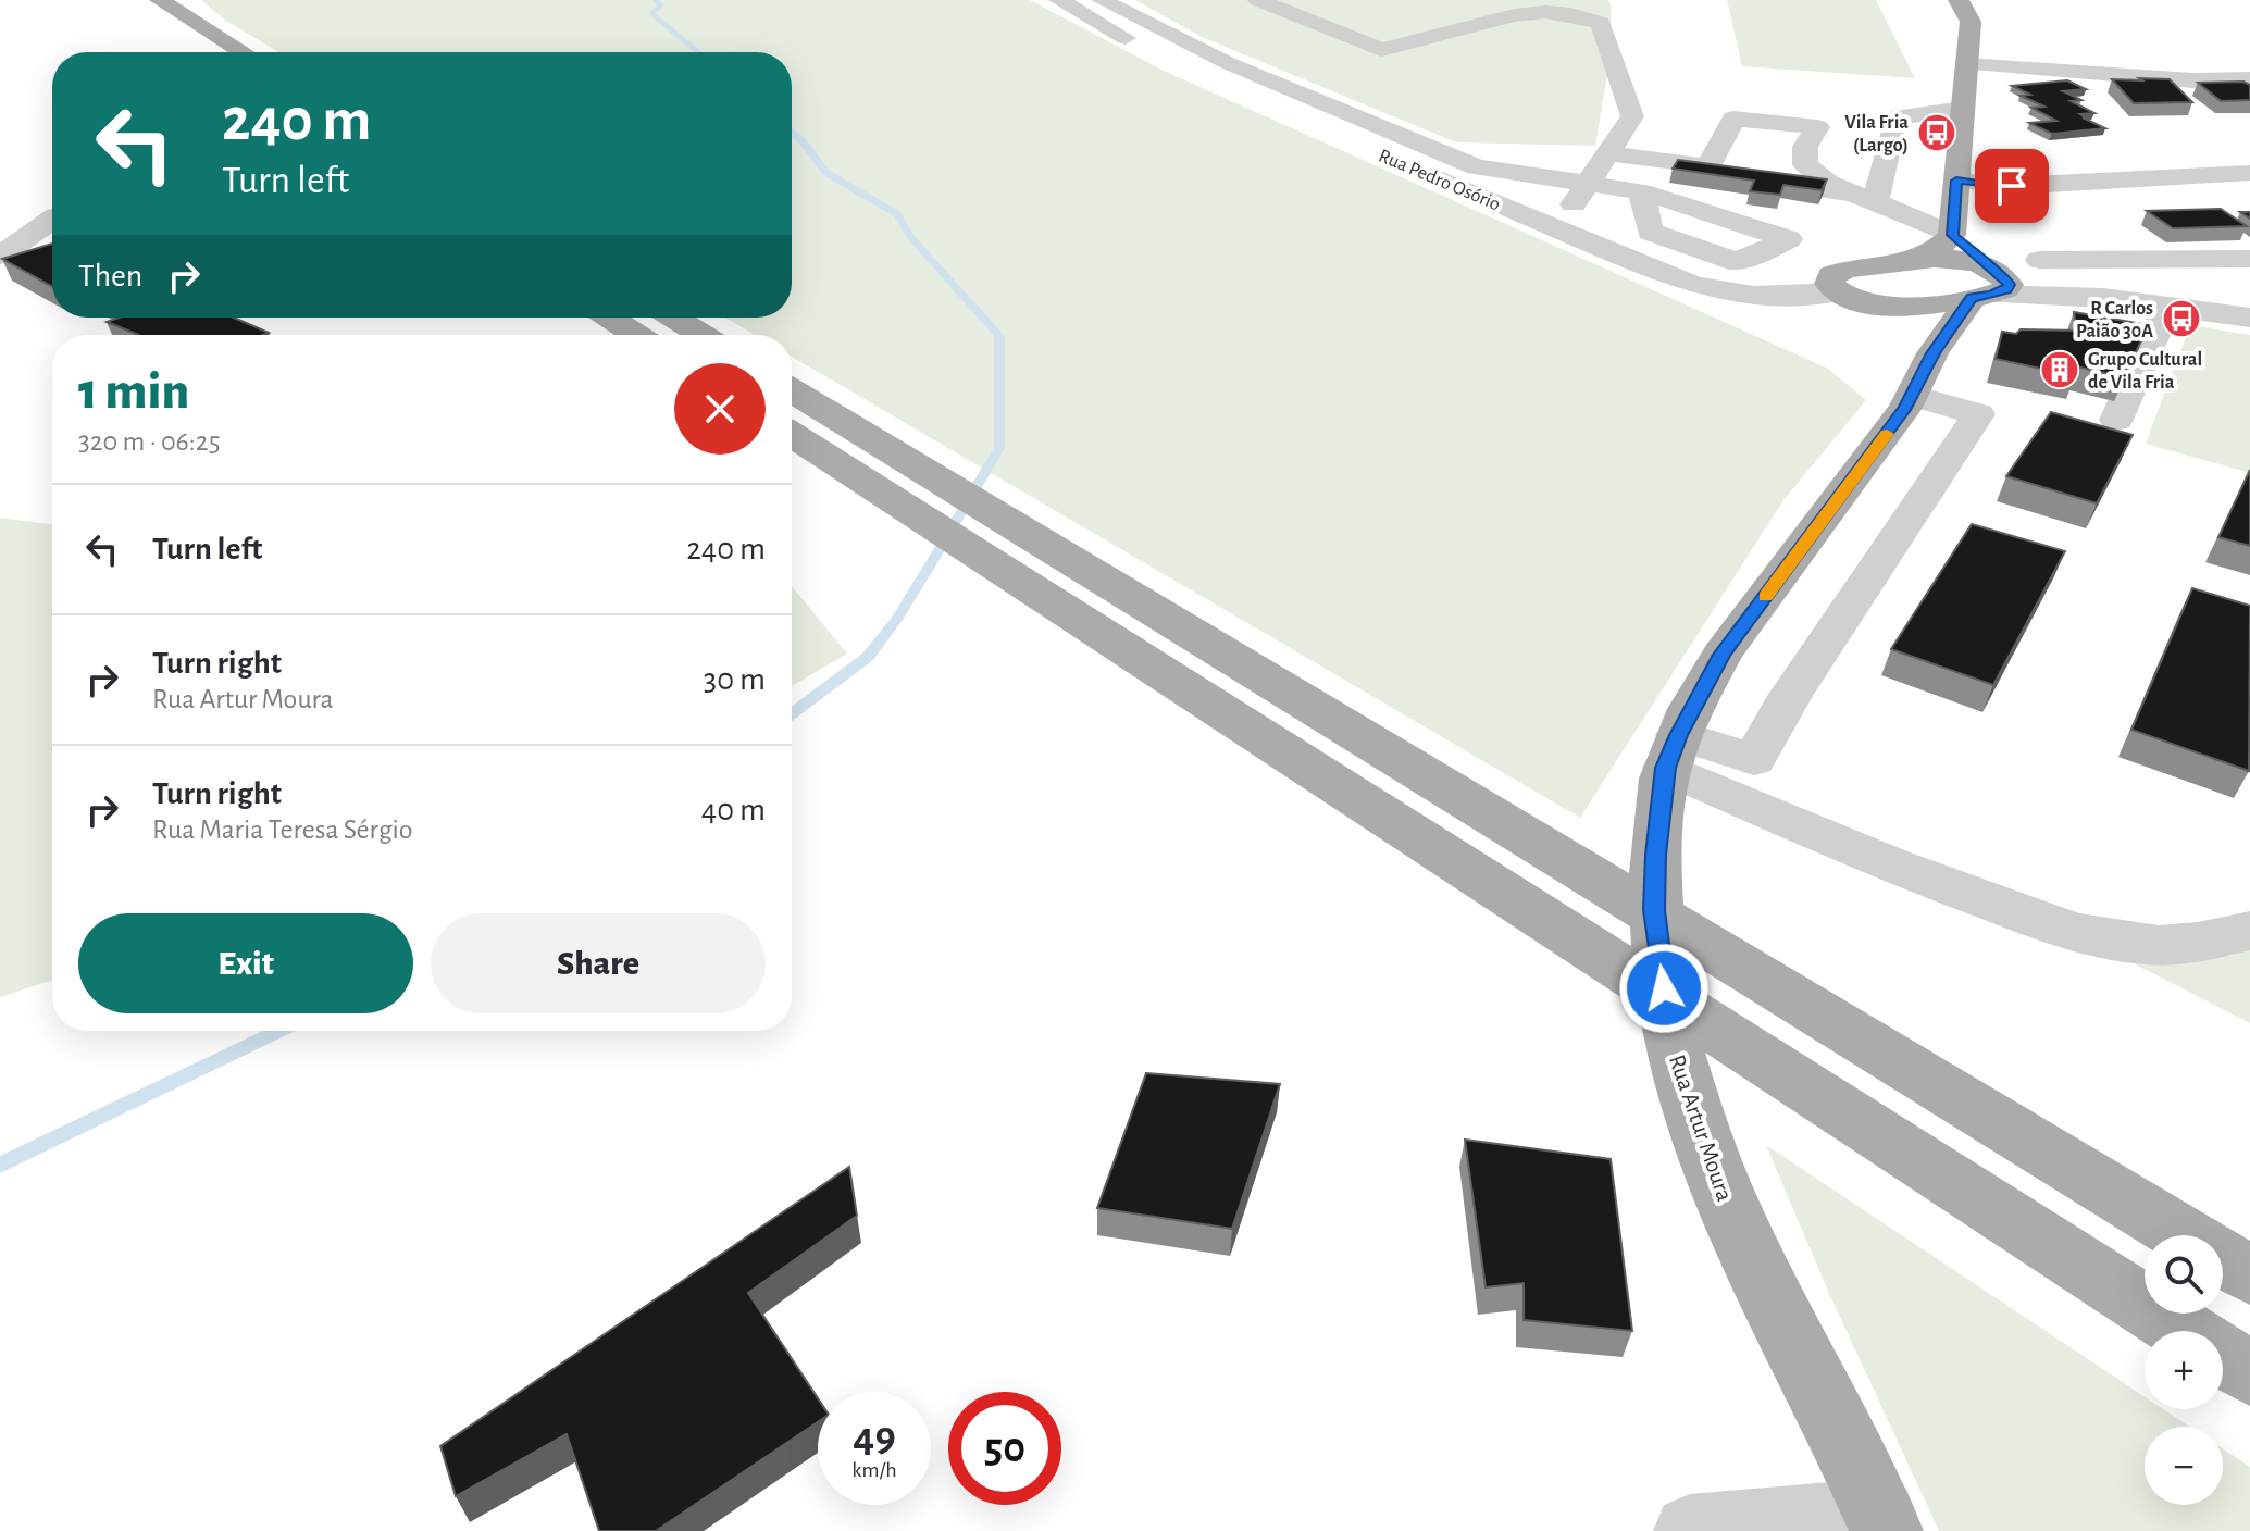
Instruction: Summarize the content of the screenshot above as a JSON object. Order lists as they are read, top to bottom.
{
  "streets": {
    "main road": ["Rua Artur Moura"],
    "street": ["Rua Pedro Osório"]
  },
  "places": {
    "bus stop": ["Vila Fria (Largo)", "R Carlos Paião 30A"],
    "building": ["Grupo Cultural de Vila Fria"]
  },
  "page": {
    "turn": ["240 m", "Turn left"],
    "then": "Then",
    "heading": ["1 min", "320 m · 06:25"],
    "list": [
      {
        "name": "Turn left",
        "value": "240 m"
      },
      {
        "name": "Turn right",
        "note": "Rua Artur Moura",
        "value": "30 m"
      },
      {
        "name": "Turn right",
        "note": "Rua Maria Teresa Sérgio",
        "value": "40 m"
      }
    ],
    "buttons": ["Exit", "Share"],
    "map_buttons": ["+", "−"],
    "speed": "49 km/h",
    "limit": "50"
  }
}
